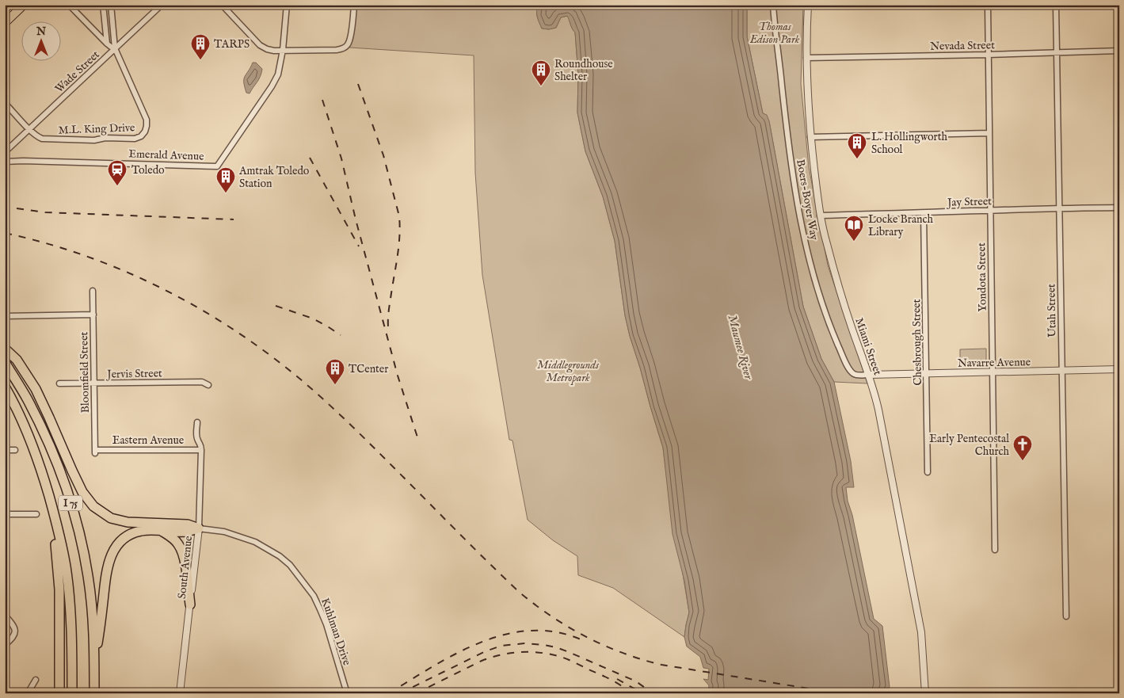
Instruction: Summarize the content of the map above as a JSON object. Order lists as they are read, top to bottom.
{
  "streets": {
    "highway": ["I 75"],
    "street": [
      "Nevada Street",
      "Wade Street",
      "M.L. King Drive",
      "Emerald Avenue",
      "Boers-Boyer Way",
      "Jay Street",
      "Yondota Street",
      "Utah Street",
      "Chesbrough Street",
      "Miami Street",
      "Navarre Avenue",
      "Bloomfield Street",
      "Jervis Street",
      "Eastern Avenue",
      "South Avenue",
      "Kuhlman Drive"
    ]
  },
  "crossings": [
    ["Nevada Street", "Yondota Street"],
    ["Nevada Street", "Utah Street"],
    ["Nevada Street", "Miami Street"],
    ["Wade Street", "M.L. King Drive"],
    ["Boers-Boyer Way", "Miami Street"],
    ["Boers-Boyer Way", "Navarre Avenue"],
    ["Jay Street", "Yondota Street"],
    ["Jay Street", "Utah Street"],
    ["Jay Street", "Chesbrough Street"],
    ["Jay Street", "Miami Street"],
    ["Yondota Street", "Navarre Avenue"],
    ["Utah Street", "Navarre Avenue"],
    ["Chesbrough Street", "Navarre Avenue"],
    ["Miami Street", "Navarre Avenue"],
    ["Bloomfield Street", "Jervis Street"],
    ["Bloomfield Street", "Eastern Avenue"],
    ["Eastern Avenue", "South Avenue"],
    ["South Avenue", "Kuhlman Drive"]
  ],
  "water": ["Maumee River"],
  "parks": ["Thomas Edison Park", "Middlegrounds Metropark"],
  "places": {
    "building": [
      "TARPS",
      "Roundhouse Shelter",
      "L. Hollingworth School",
      "Amtrak Toledo Station",
      "TCenter"
    ],
    "station": ["Toledo"],
    "library": ["Locke Branch Library"],
    "church": ["Early Pentecostal Church"]
  },
  "north": "top"
}
